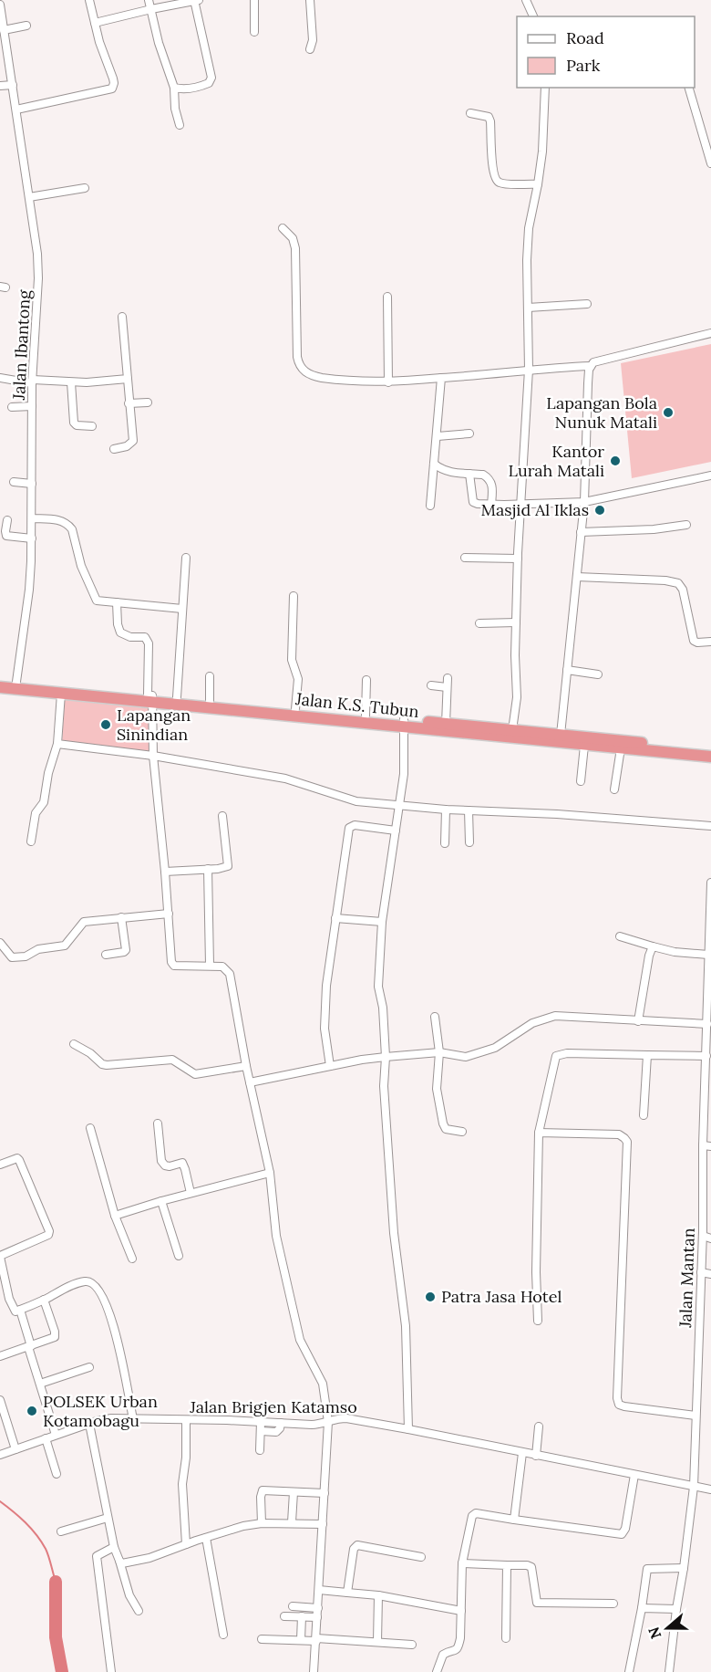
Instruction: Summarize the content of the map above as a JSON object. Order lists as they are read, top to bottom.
{
  "streets": {
    "highway": ["Jalan K.S. Tubun"],
    "street": ["Jalan Ibantong", "Jalan Mantan", "Jalan Brigjen Katamso"]
  },
  "crossings": [
    ["Jalan Ibantong", "Jalan K.S. Tubun"],
    ["Jalan Mantan", "Jalan Brigjen Katamso"]
  ],
  "places": [
    "Lapangan Bola Nunuk Matali",
    "Kantor Lurah Matali",
    "Masjid Al Iklas",
    "Lapangan Sinindian",
    "Patra Jasa Hotel",
    "POLSEK Urban Kotamobagu"
  ],
  "legend": ["Road", "Park"],
  "north": "left"
}
